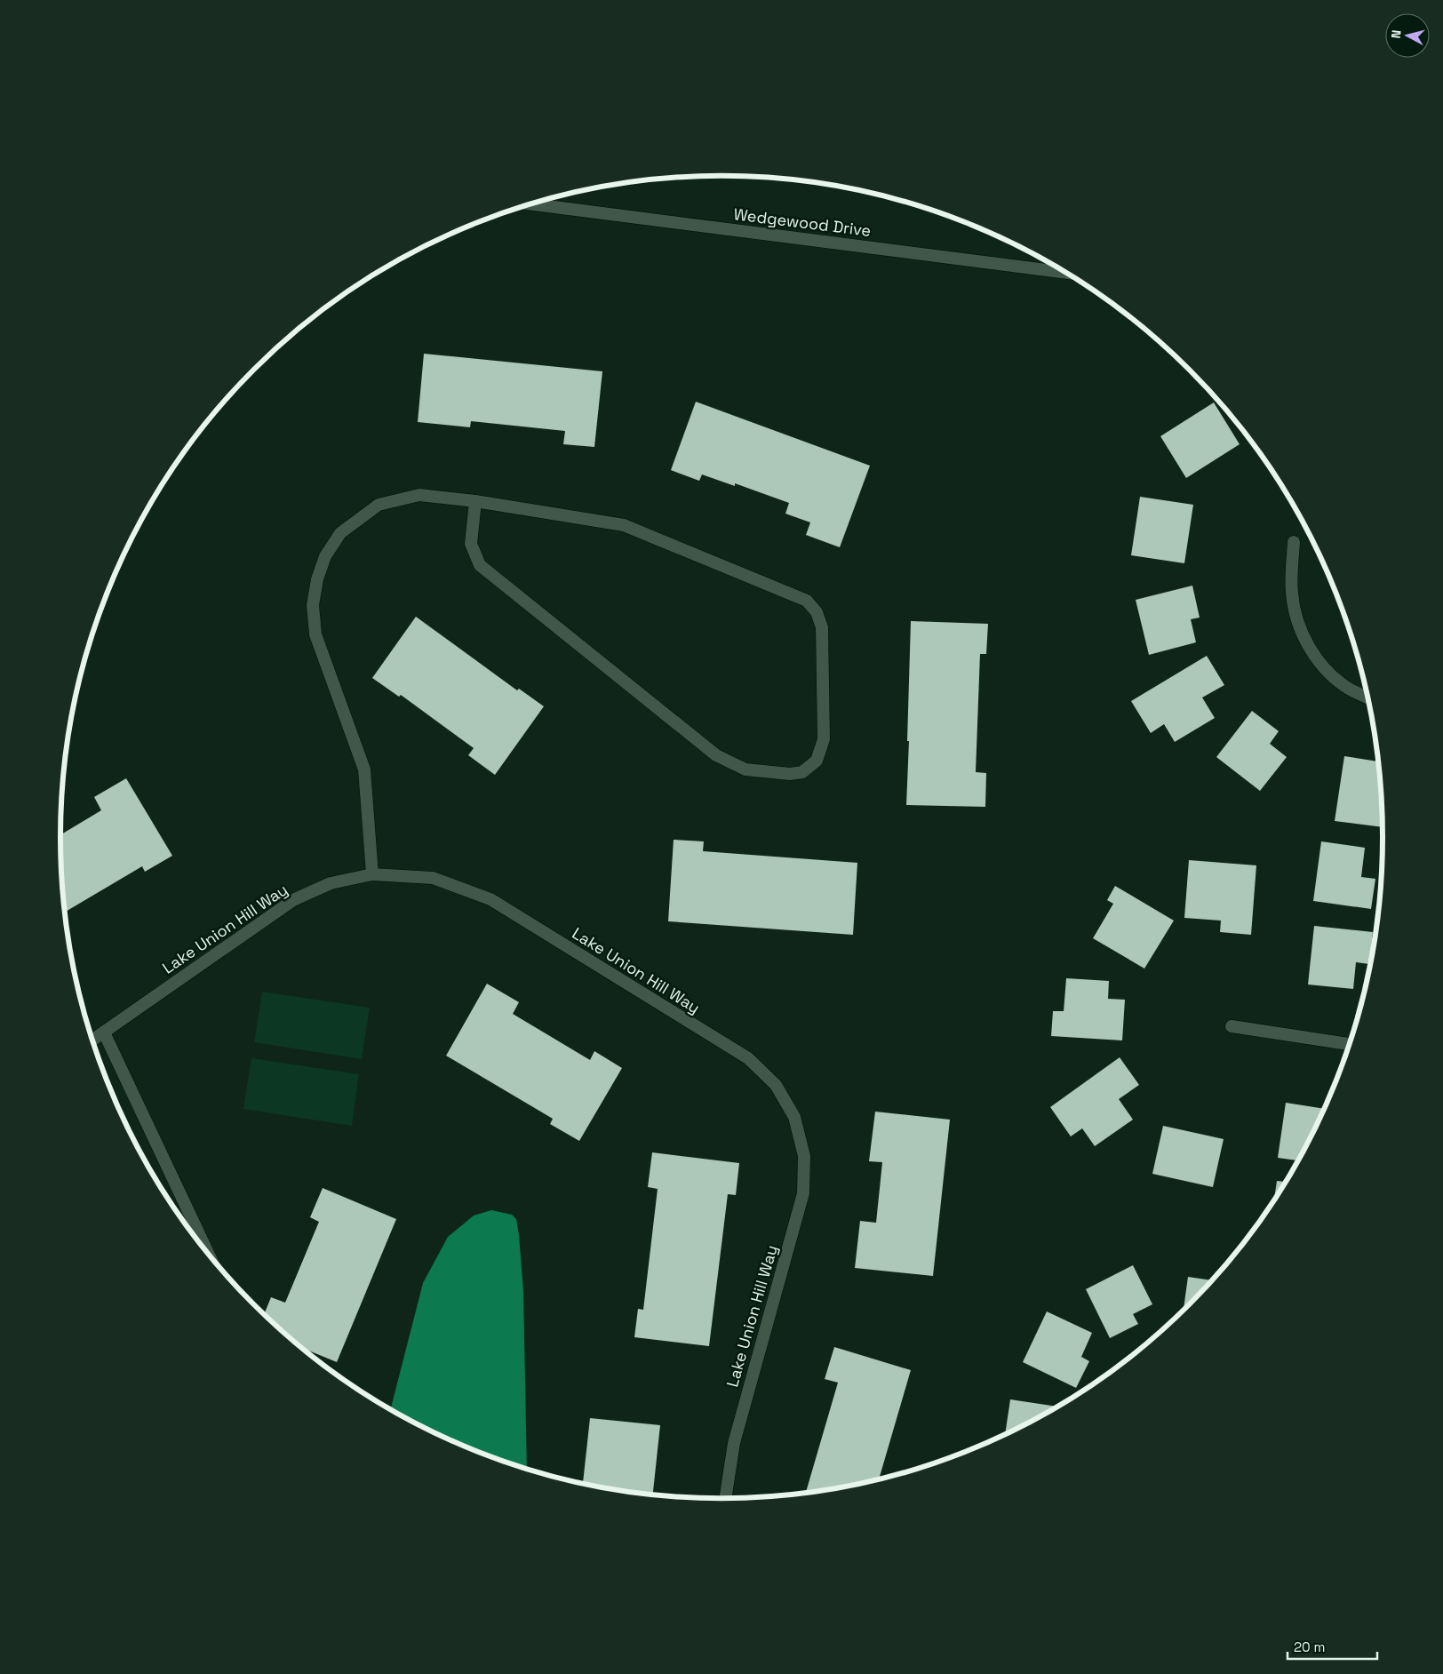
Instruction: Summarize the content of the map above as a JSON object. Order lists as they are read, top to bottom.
{
  "streets": {
    "street": ["Wedgewood Drive", "Lake Union Hill Way"]
  },
  "scale_bar": "20 m",
  "north": "left"
}
